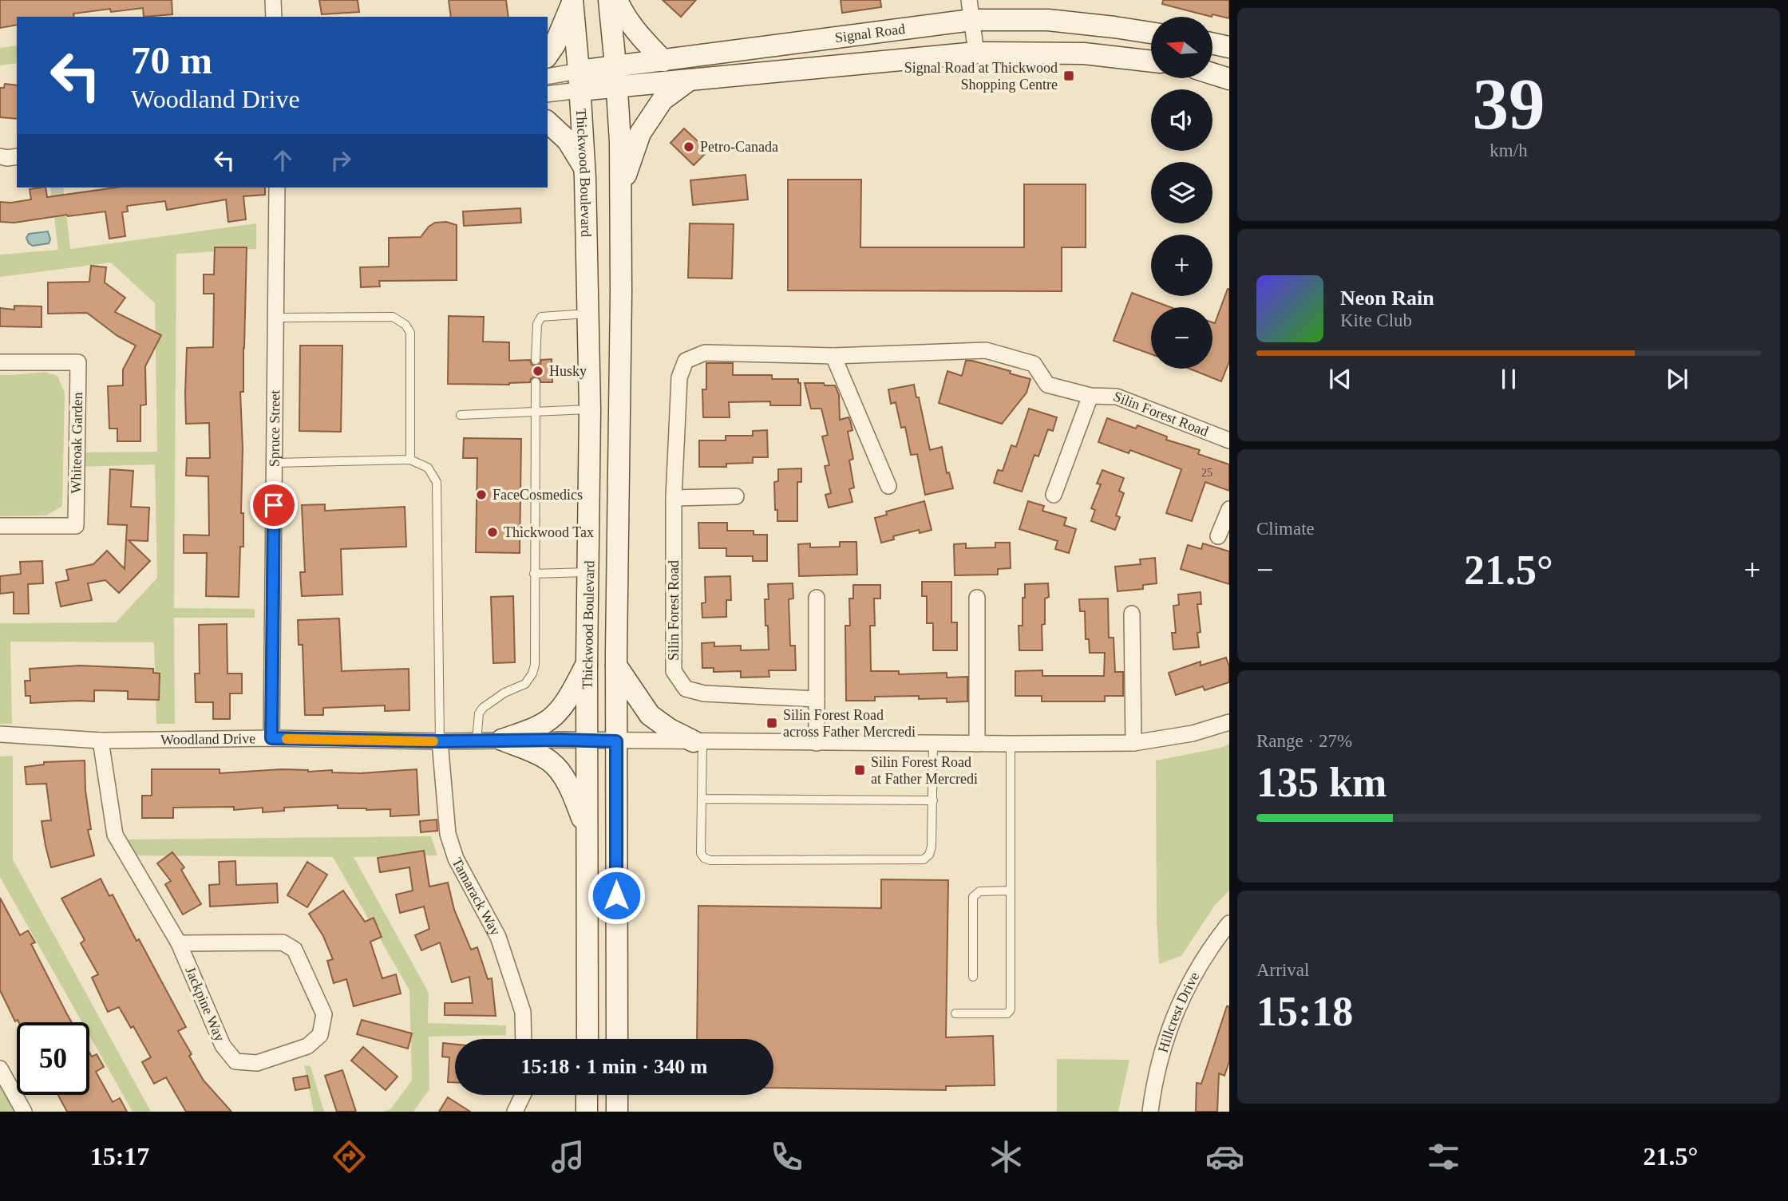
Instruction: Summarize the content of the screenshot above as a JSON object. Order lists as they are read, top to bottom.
{
  "streets": {
    "main road": ["Signal Road", "Thickwood Boulevard"],
    "street": [
      "Silin Forest Road",
      "Spruce Street",
      "Whiteoak Garden",
      "Woodland Drive",
      "Tamarack Way",
      "Jackpine Way",
      "Hillcrest Drive"
    ]
  },
  "crossings": [
    ["Signal Road", "Thickwood Boulevard"],
    ["Thickwood Boulevard", "Woodland Drive"],
    ["Spruce Street", "Woodland Drive"],
    ["Woodland Drive", "Tamarack Way"],
    ["Woodland Drive", "Jackpine Way"]
  ],
  "places": {
    "transit": ["Signal Road at Thickwood Shopping Centre", "Silin Forest Road across Father Mercredi", "Silin Forest Road at Father Mercredi"],
    "other": [
      "Petro-Canada",
      "Husky",
      "FaceCosmedics",
      "Thickwood Tax"
    ]
  },
  "house_numbers": ["25"],
  "north": "left",
  "page": {
    "tile": [
      ["39", "km/h"],
      "Climate",
      ["Range · 27%", "135 km"],
      ["Arrival", "15:18"]
    ],
    "map_buttons": ["+", "−"],
    "turn": ["70 m", "Woodland Drive"],
    "song": ["Neon Rain", "Kite Club"],
    "heat": ["−", "21.5°", "+"],
    "limit": "50",
    "trip": "15:18 · 1 min · 340 m",
    "tabs": ["15:17", "21.5°"]
  }
}
